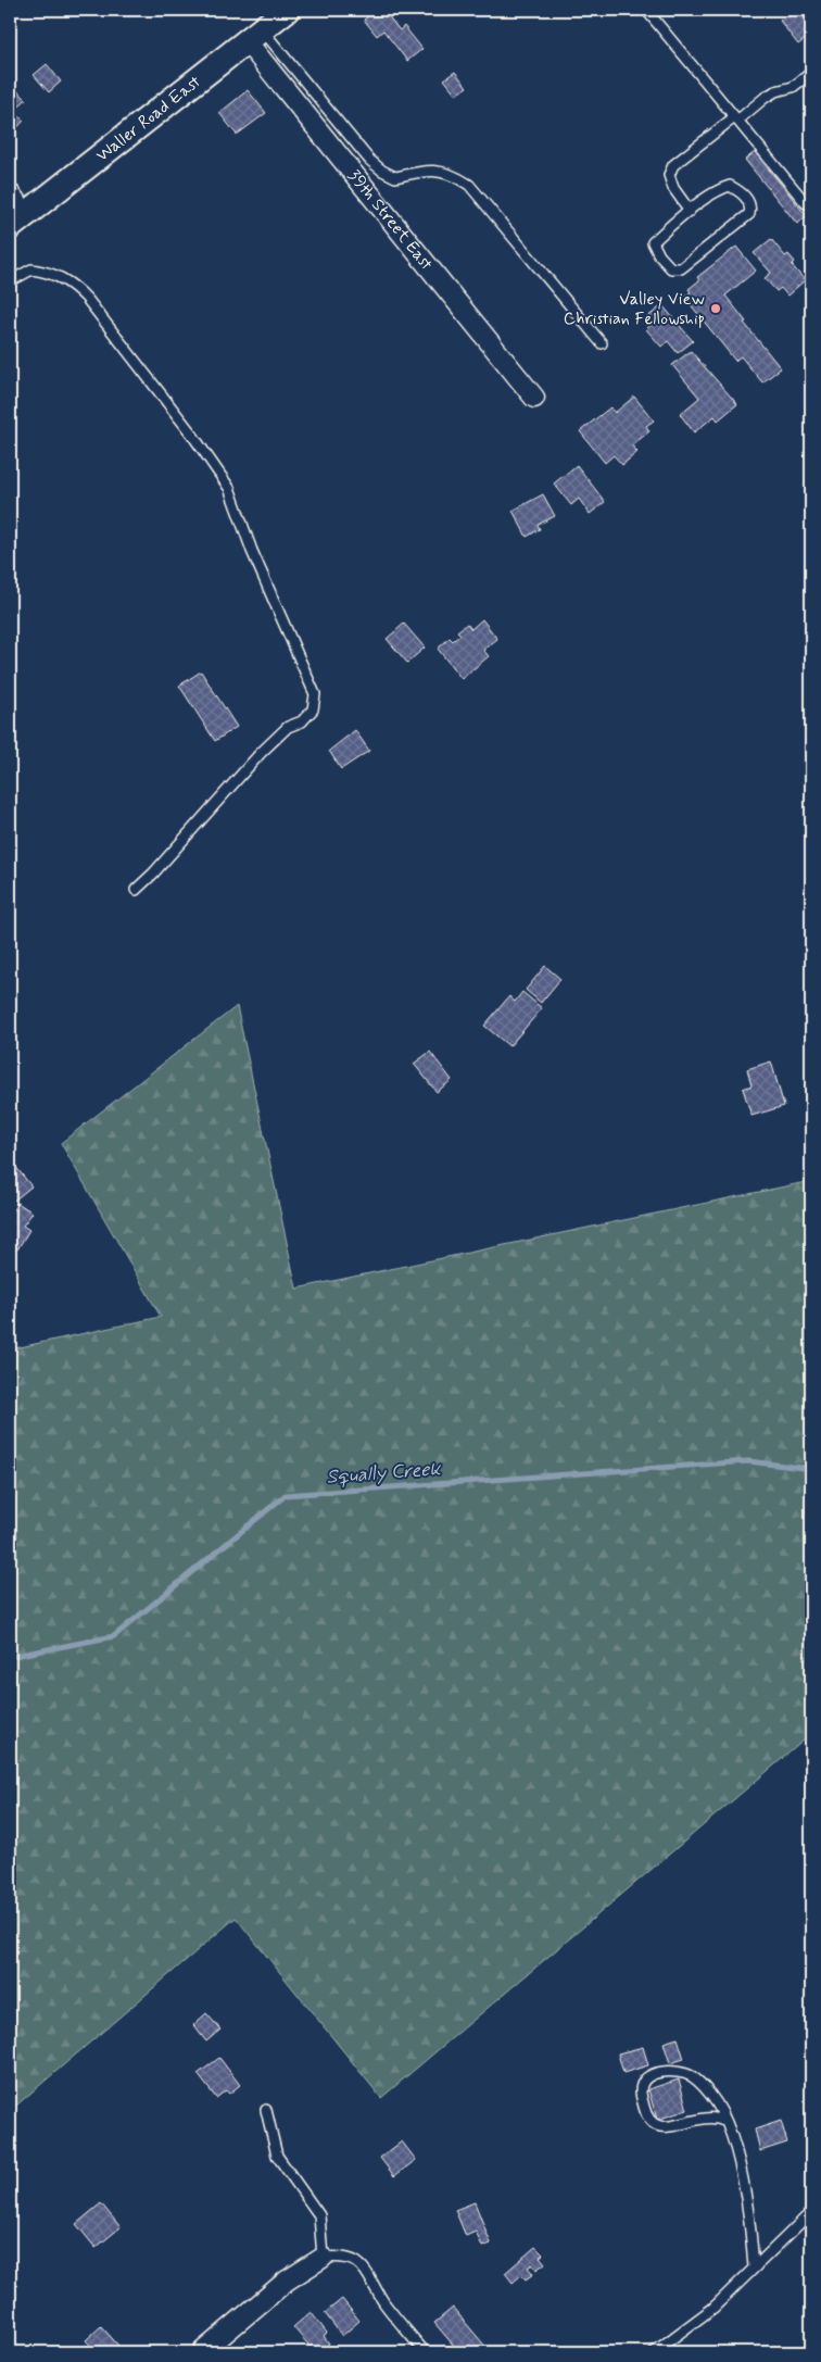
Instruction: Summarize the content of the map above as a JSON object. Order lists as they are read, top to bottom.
{
  "streets": {
    "street": ["Waller Road East", "39th Street East"]
  },
  "crossings": [
    ["Waller Road East", "39th Street East"]
  ],
  "water": ["Squally Creek"],
  "places": ["Valley View Christian Fellowship"]
}
